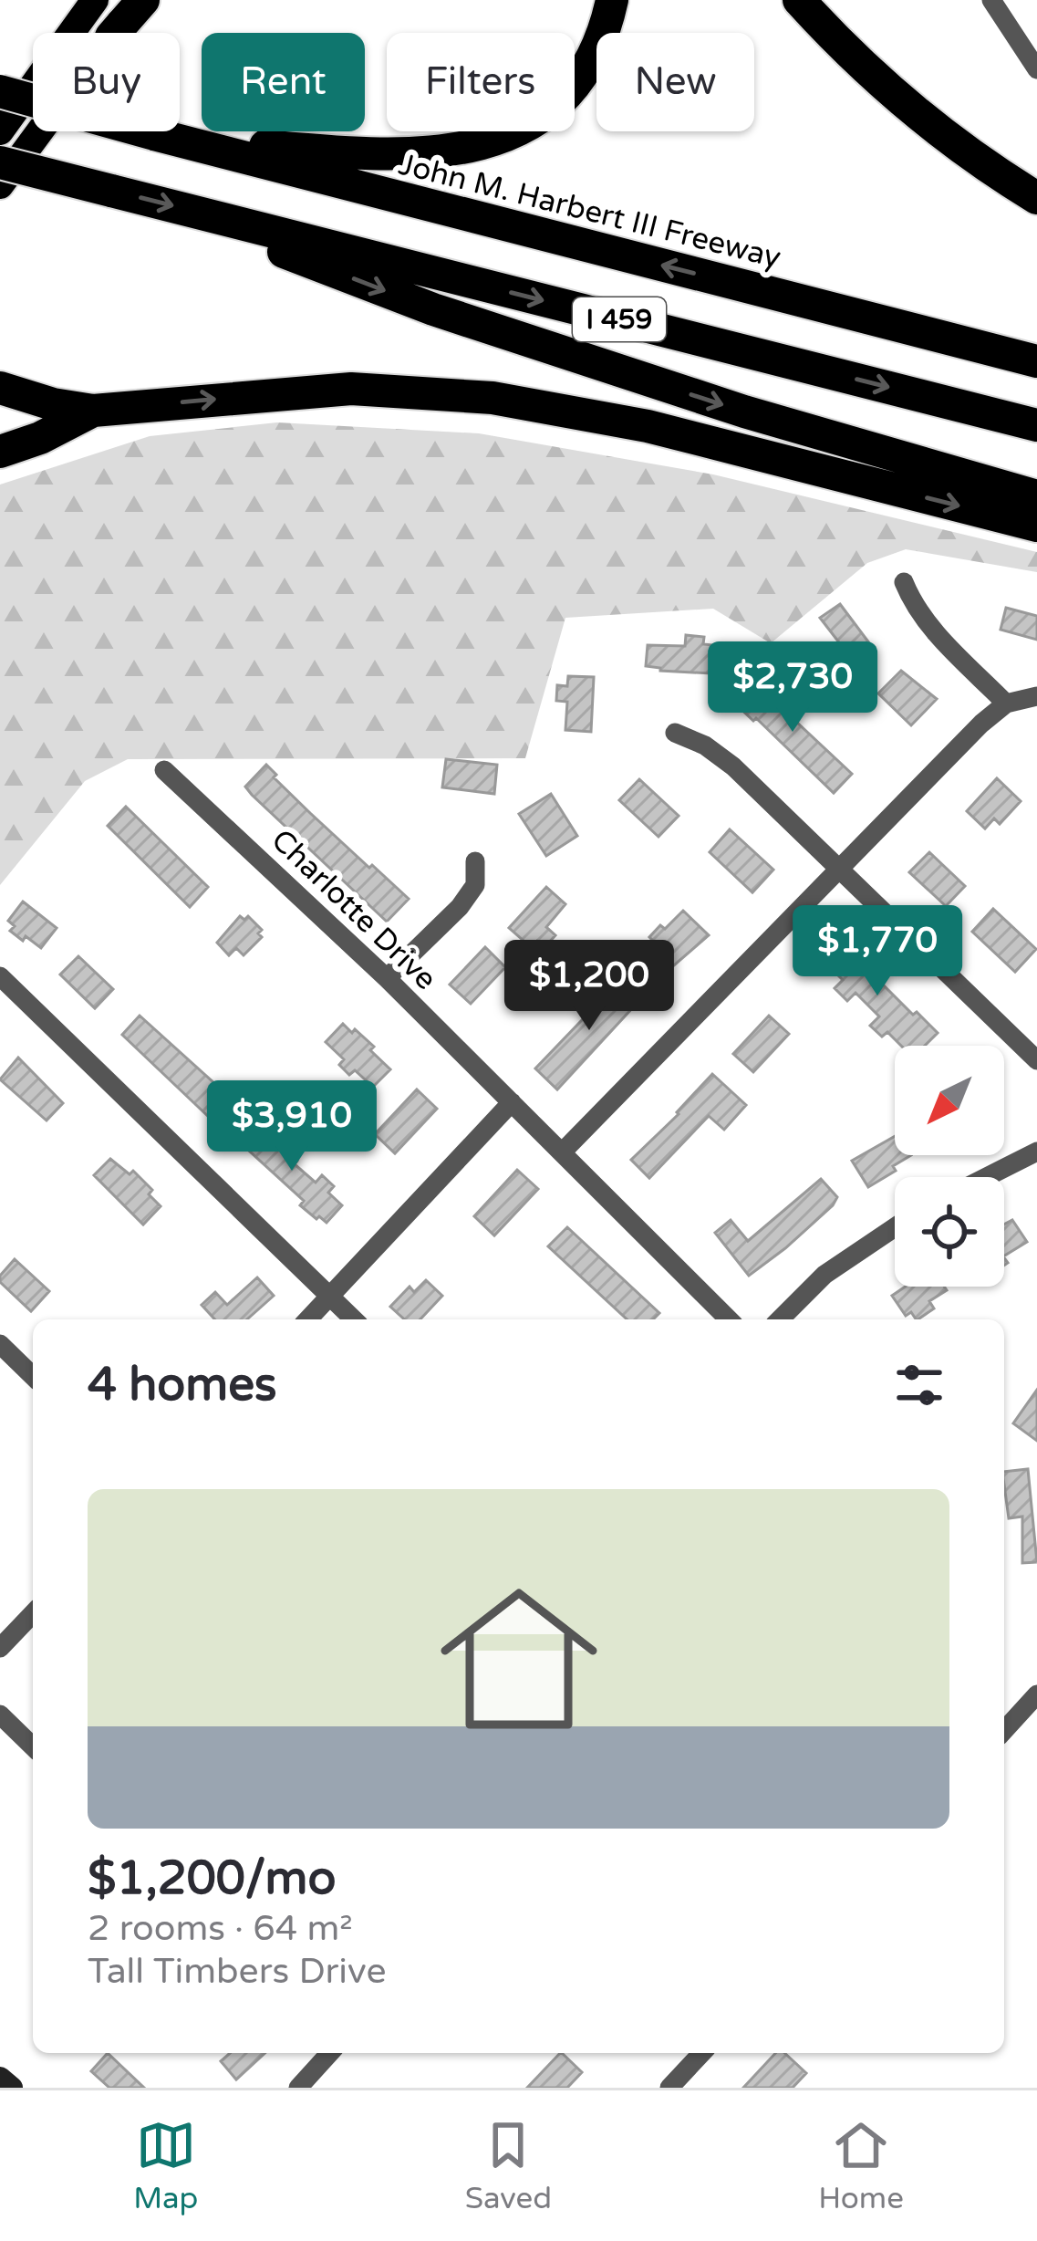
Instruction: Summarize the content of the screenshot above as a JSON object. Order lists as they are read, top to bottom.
{
  "streets": {
    "highway": ["John M. Harbert III Freeway", "I 459"],
    "street": ["Charlotte Drive"]
  },
  "north": "bottom left",
  "page": {
    "chip": [
      "Buy",
      "Rent",
      "Filters",
      "New"
    ],
    "price": [
      "$2,730",
      "$1,770",
      "$1,200",
      "$3,910"
    ],
    "heading": "4 homes",
    "list": [
      {
        "name": "$1,200/mo",
        "note": "2 rooms · 64 m² · Tall Timbers Drive"
      }
    ],
    "tabs": ["Map", "Saved", "Home"]
  }
}
